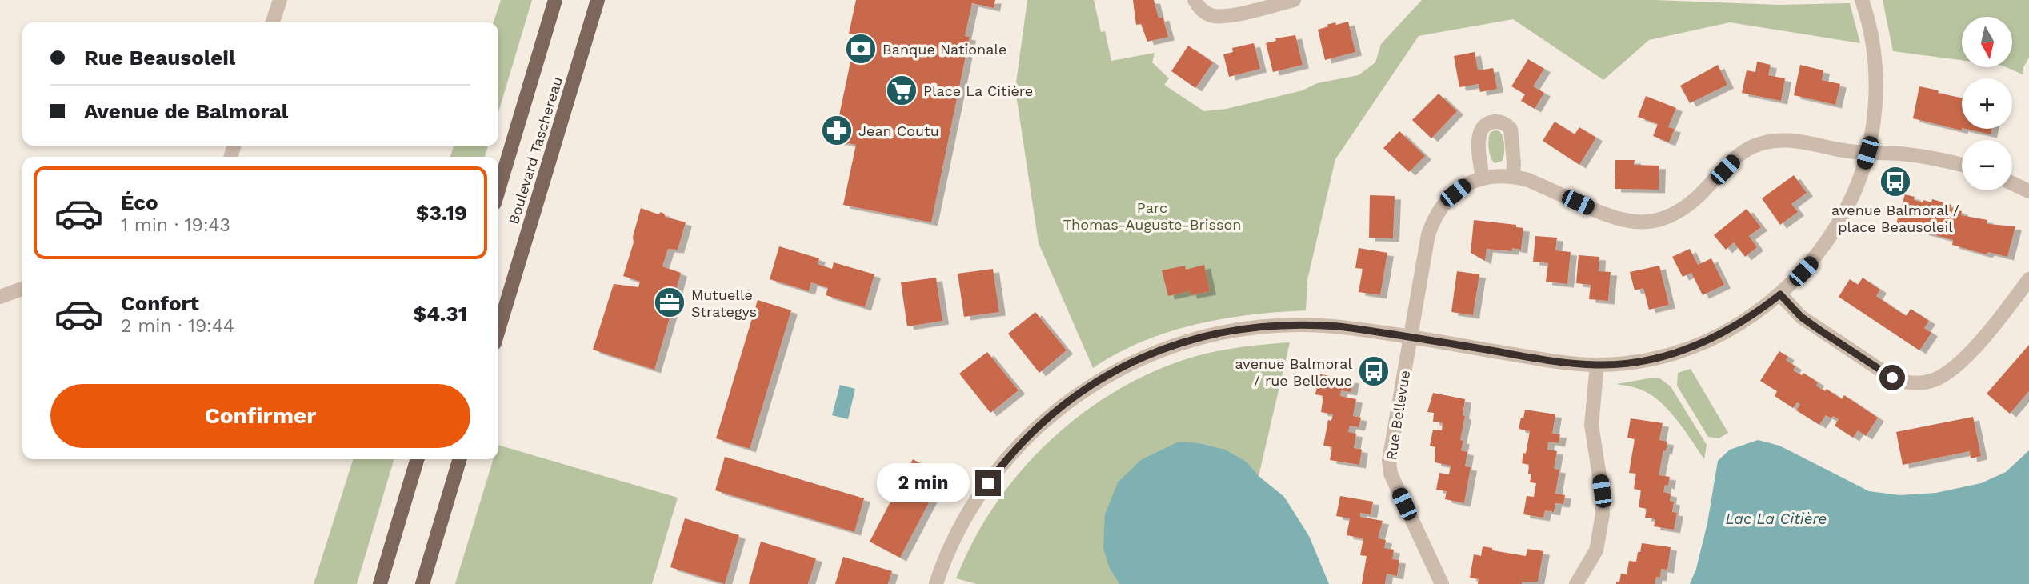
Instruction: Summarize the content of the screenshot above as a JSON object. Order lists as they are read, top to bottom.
{
  "streets": {
    "main road": ["Boulevard Taschereau"],
    "street": ["Rue Bellevue"]
  },
  "water": ["Lac La Citière"],
  "parks": ["Parc Thomas-Auguste-Brisson"],
  "places": {
    "bank": ["Banque Nationale"],
    "supermarket": ["Place La Citière"],
    "pharmacy": ["Jean Coutu"],
    "bus stop": ["avenue Balmoral / place Beausoleil", "avenue Balmoral / rue Bellevue"],
    "office": ["Mutuelle Strategys"]
  },
  "north": "bottom",
  "page": {
    "map_buttons": ["+", "−"],
    "banner": ["Rue Beausoleil", "Avenue de Balmoral"],
    "list": [
      {
        "name": "Éco",
        "note": "1 min · 19:43",
        "value": "$3.19"
      },
      {
        "name": "Confort",
        "note": "2 min · 19:44",
        "value": "$4.31"
      }
    ],
    "buttons": "Confirmer",
    "bubble": "2 min"
  }
}
